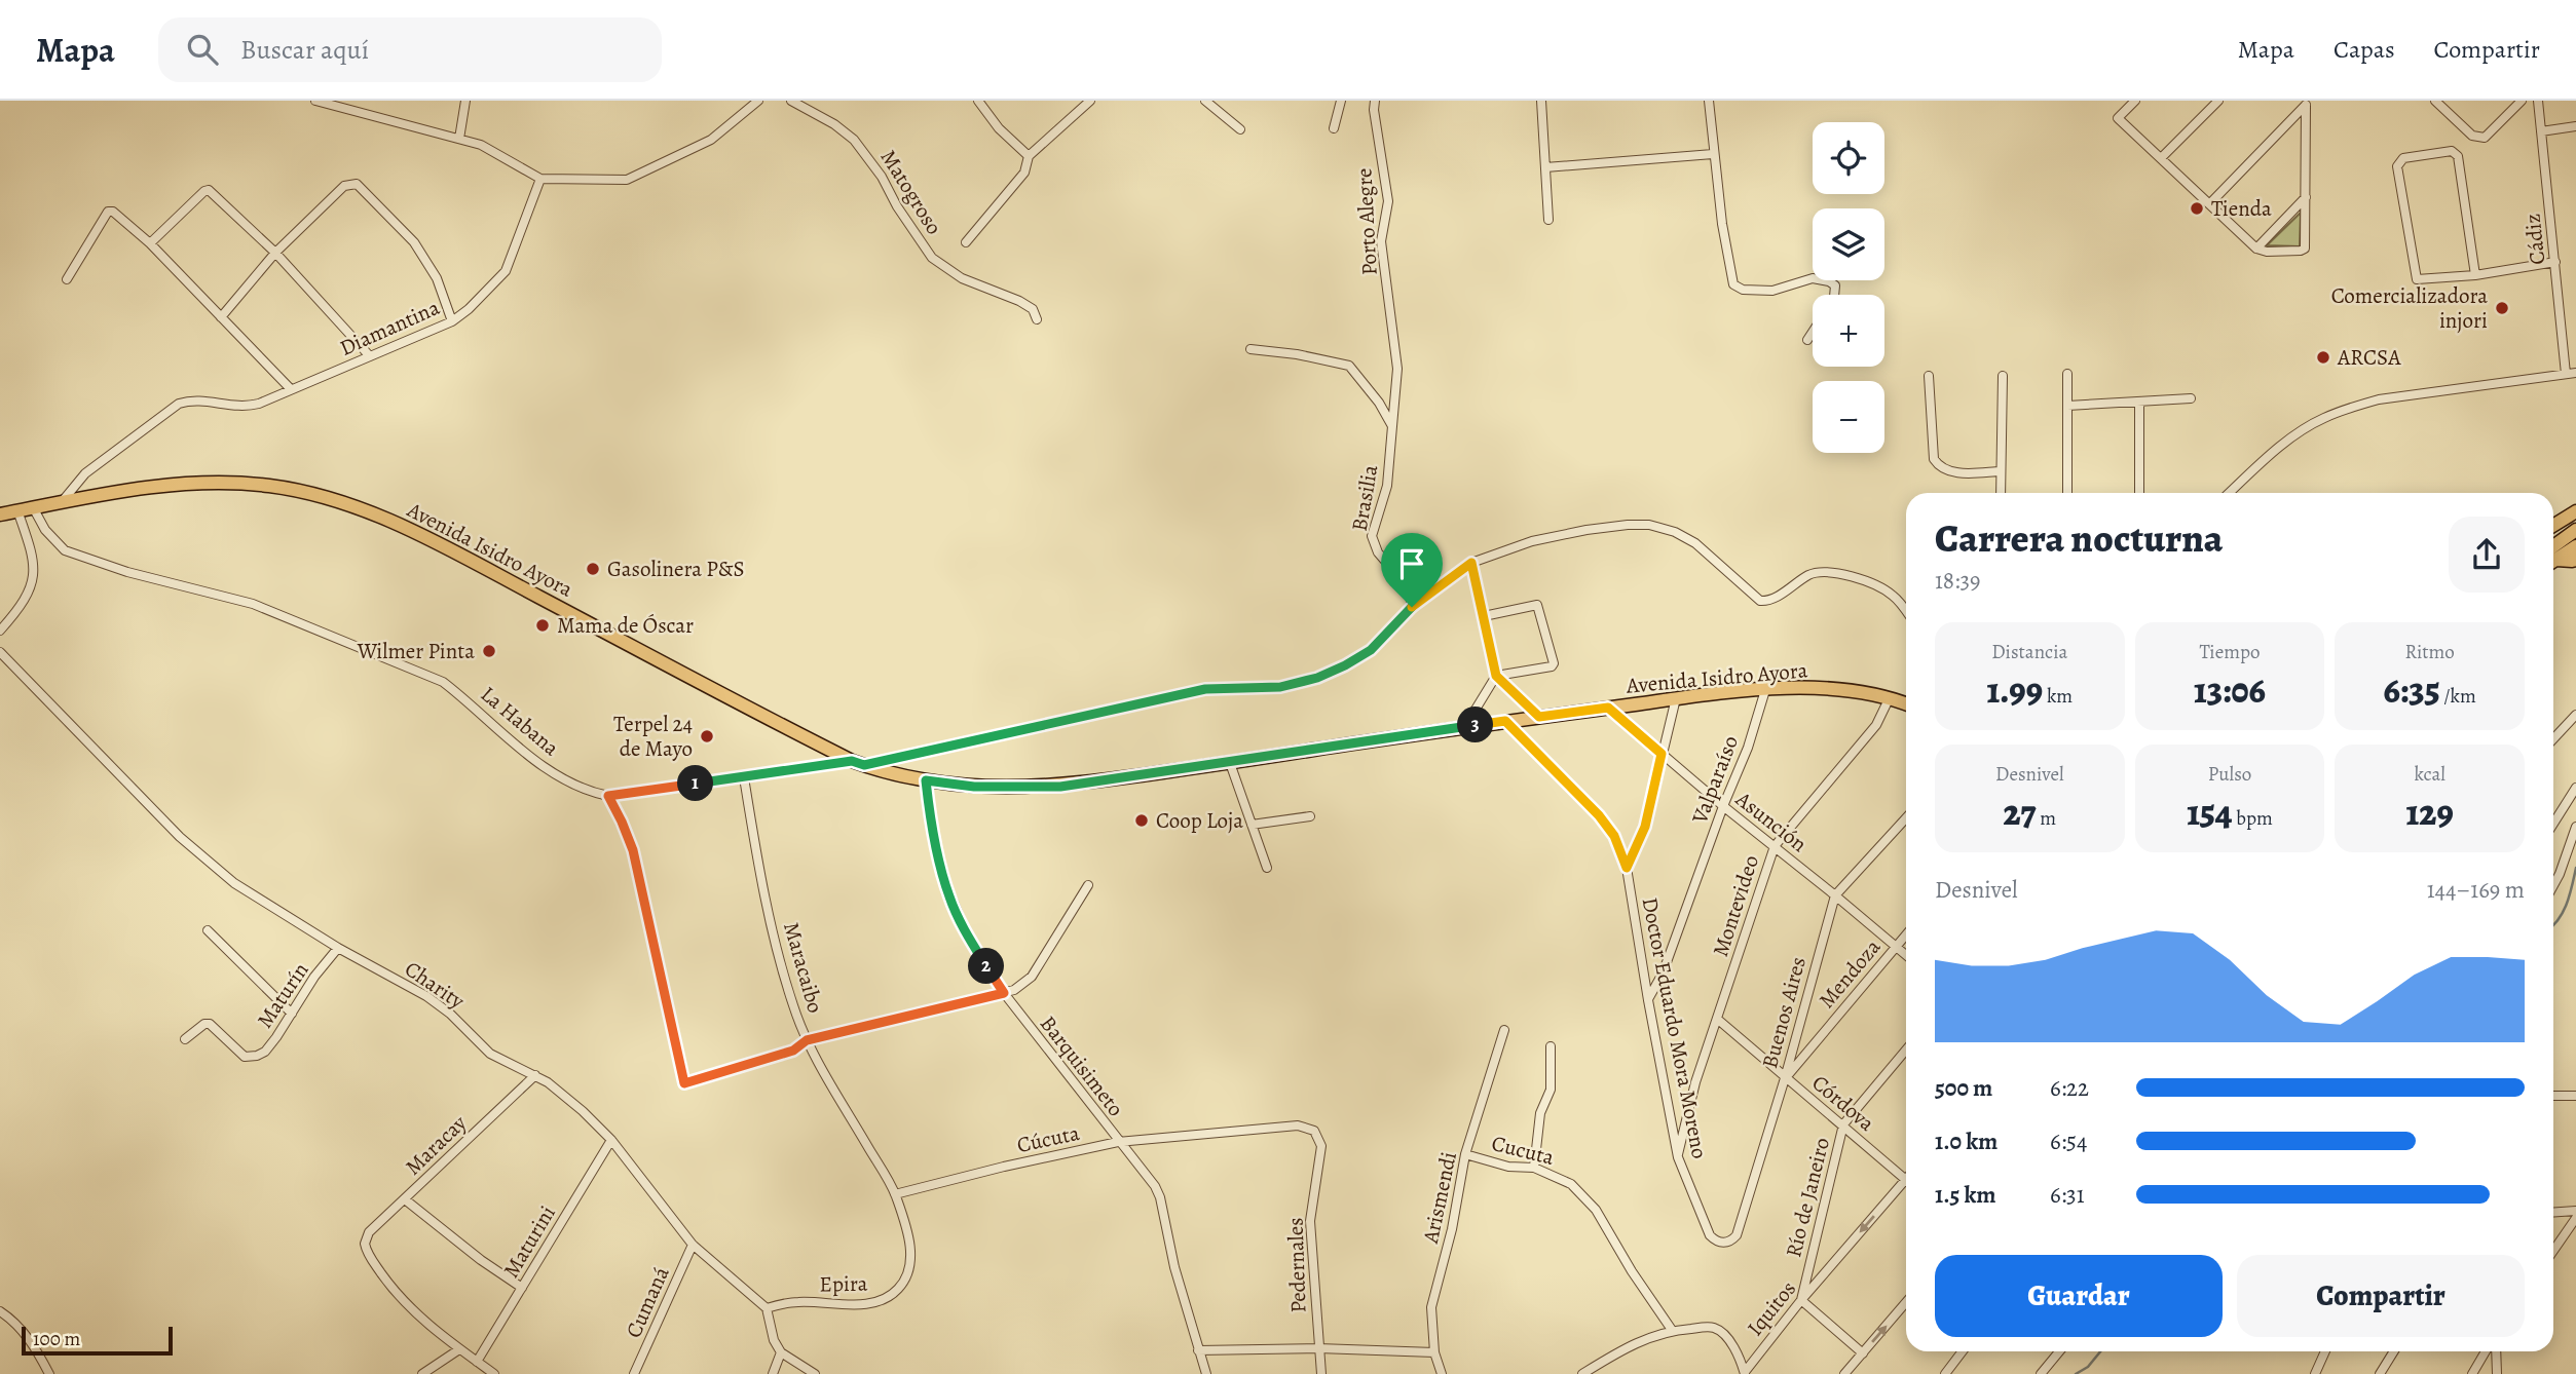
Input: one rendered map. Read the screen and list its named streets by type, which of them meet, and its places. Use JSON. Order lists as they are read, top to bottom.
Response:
{
  "streets": {
    "main road": ["Avenida Isidro Ayora"],
    "street": [
      "Matogroso",
      "Porto Alegre",
      "Cádiz",
      "Diamantina",
      "Brasilia",
      "La Habana",
      "Valparaíso",
      "Asunción",
      "Montevideo",
      "Maracaibo",
      "Mendoza",
      "Charity",
      "Maturín",
      "Buenos Aires",
      "Doctor Eduardo Mora Moreno",
      "Barquisimeto",
      "Córdova",
      "Cúcuta",
      "Maracay",
      "Cucuta",
      "Arismendi",
      "Río de Janeiro",
      "Maturini",
      "Pedernales",
      "Epira",
      "Cumaná",
      "Iquitos"
    ]
  },
  "crossings": [
    ["Porto Alegre", "Brasilia"],
    ["Diamantina", "Avenida Isidro Ayora"],
    ["Brasilia", "La Habana"],
    ["Avenida Isidro Ayora", "La Habana"],
    ["Avenida Isidro Ayora", "Valparaíso"],
    ["Avenida Isidro Ayora", "Asunción"],
    ["Avenida Isidro Ayora", "Montevideo"],
    ["Avenida Isidro Ayora", "Doctor Eduardo Mora Moreno"],
    ["Avenida Isidro Ayora", "Barquisimeto"],
    ["La Habana", "Maracaibo"],
    ["Valparaíso", "Asunción"],
    ["Valparaíso", "Doctor Eduardo Mora Moreno"],
    ["Asunción", "Montevideo"],
    ["Asunción", "Mendoza"],
    ["Asunción", "Buenos Aires"],
    ["Montevideo", "Doctor Eduardo Mora Moreno"],
    ["Montevideo", "Córdova"],
    ["Maracaibo", "Cúcuta"],
    ["Maracaibo", "Epira"],
    ["Mendoza", "Buenos Aires"],
    ["Mendoza", "Córdova"],
    ["Charity", "Maturín"],
    ["Charity", "Maracay"],
    ["Charity", "Maturini"],
    ["Charity", "Epira"],
    ["Charity", "Cumaná"],
    ["Buenos Aires", "Doctor Eduardo Mora Moreno"],
    ["Buenos Aires", "Córdova"],
    ["Barquisimeto", "Cúcuta"],
    ["Córdova", "Río de Janeiro"],
    ["Córdova", "Iquitos"],
    ["Cúcuta", "Pedernales"],
    ["Cucuta", "Arismendi"],
    ["Río de Janeiro", "Iquitos"]
  ],
  "one_way": ["Iquitos"],
  "places": [
    "Tienda",
    "Comercializadora injori",
    "ARCSA",
    "Gasolinera P&S",
    "Mama de Óscar",
    "Wilmer Pinta",
    "Terpel 24 de Mayo",
    "Coop Loja"
  ],
  "scale_bar": "100 m",
  "page": {
    "header": "Mapa",
    "search": "Buscar aquí",
    "nav": ["Mapa", "Capas", "Compartir"],
    "map_buttons": ["+", "−"],
    "heading": ["Carrera nocturna", "18:39"],
    "stats": [
      ["Distancia", "1.99 km"],
      ["Tiempo", "13:06"],
      ["Ritmo", "6:35 /km"],
      ["Desnivel", "27 m"],
      ["Pulso", "154 bpm"],
      ["kcal", "129"]
    ],
    "pins": ["3", "1", "2"],
    "chart": ["Desnivel", "144–169 m"],
    "list": [
      {
        "name": "500 m",
        "note": "6:22"
      },
      {
        "name": "1.0 km",
        "note": "6:54"
      },
      {
        "name": "1.5 km",
        "note": "6:31"
      }
    ],
    "buttons": ["Guardar", "Compartir"],
    "scale": "100 m"
  }
}
